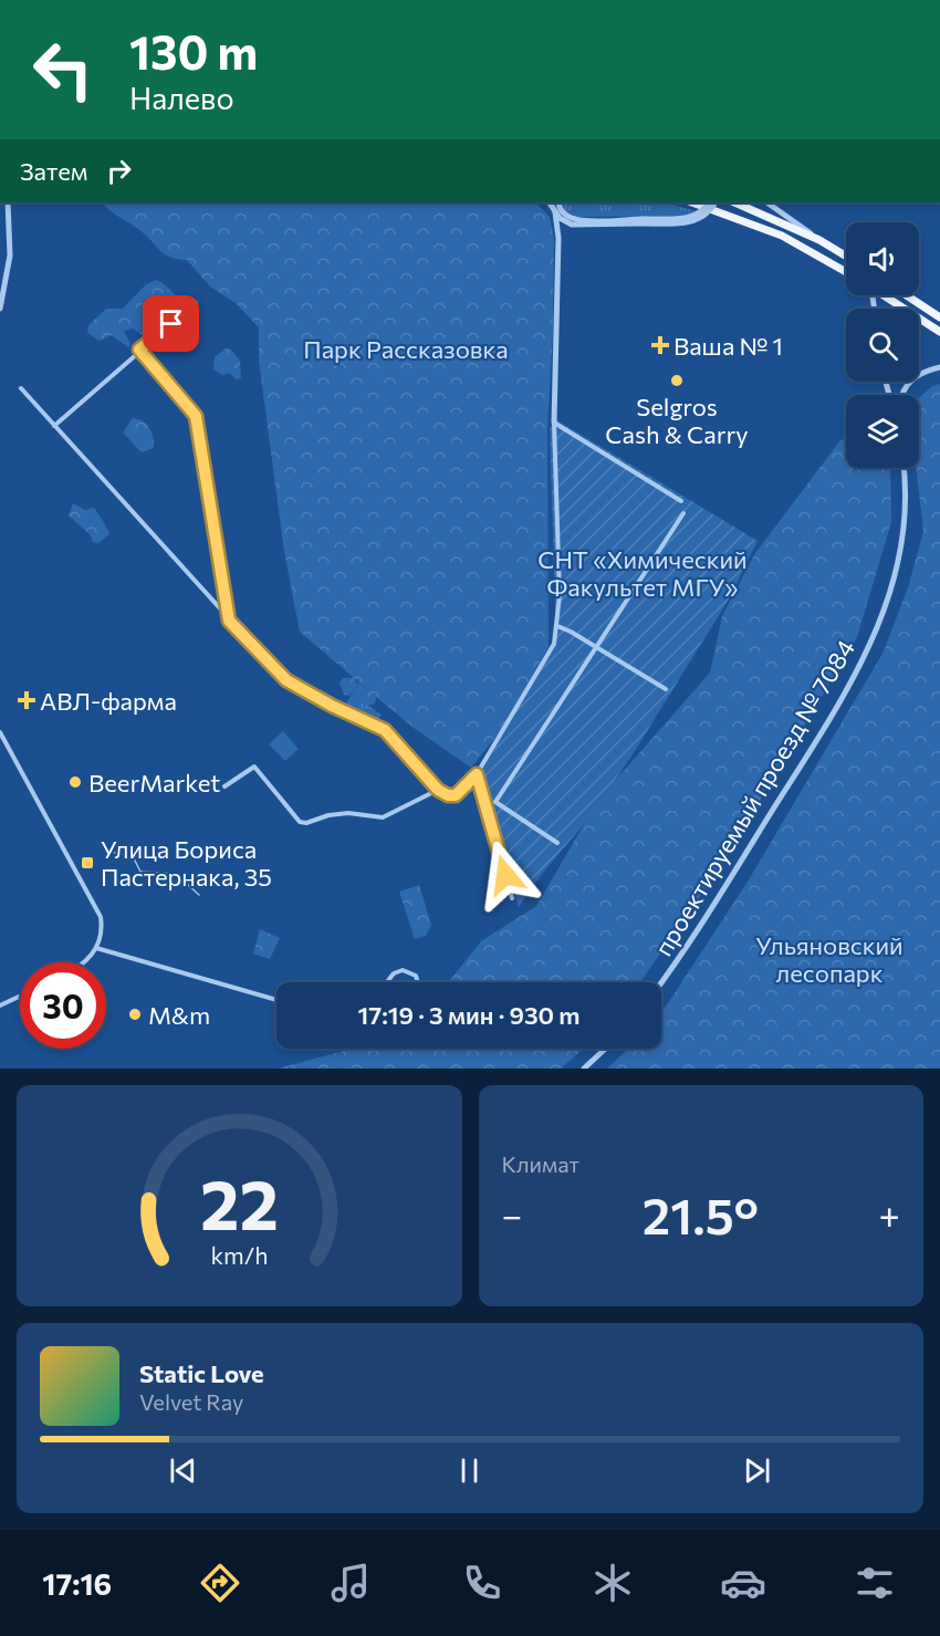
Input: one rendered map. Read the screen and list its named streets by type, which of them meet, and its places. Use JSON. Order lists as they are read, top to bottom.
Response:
{
  "streets": {
    "street": ["проектируемый проезд № 7084"]
  },
  "parks": ["Парк Рассказовка", "СНТ «Химический Факультет МГУ»", "Ульяновский лесопарк"],
  "places": {
    "health": ["Ваша № 1", "АВЛ-фарма"],
    "other": ["Selgros Cash & Carry", "BeerMarket", "M&m"],
    "transit": ["Улица Бориса Пастернака, 35"]
  },
  "page": {
    "turn": ["130 m", "Налево"],
    "then": "Затем",
    "limit": "30",
    "trip": "17:19 · 3 мин · 930 m",
    "tile": "Климат",
    "heat": ["−", "21.5°", "+"],
    "song": ["Static Love", "Velvet Ray"],
    "tabs": "17:16",
    "gauge": ["22", "km/h"]
  }
}
